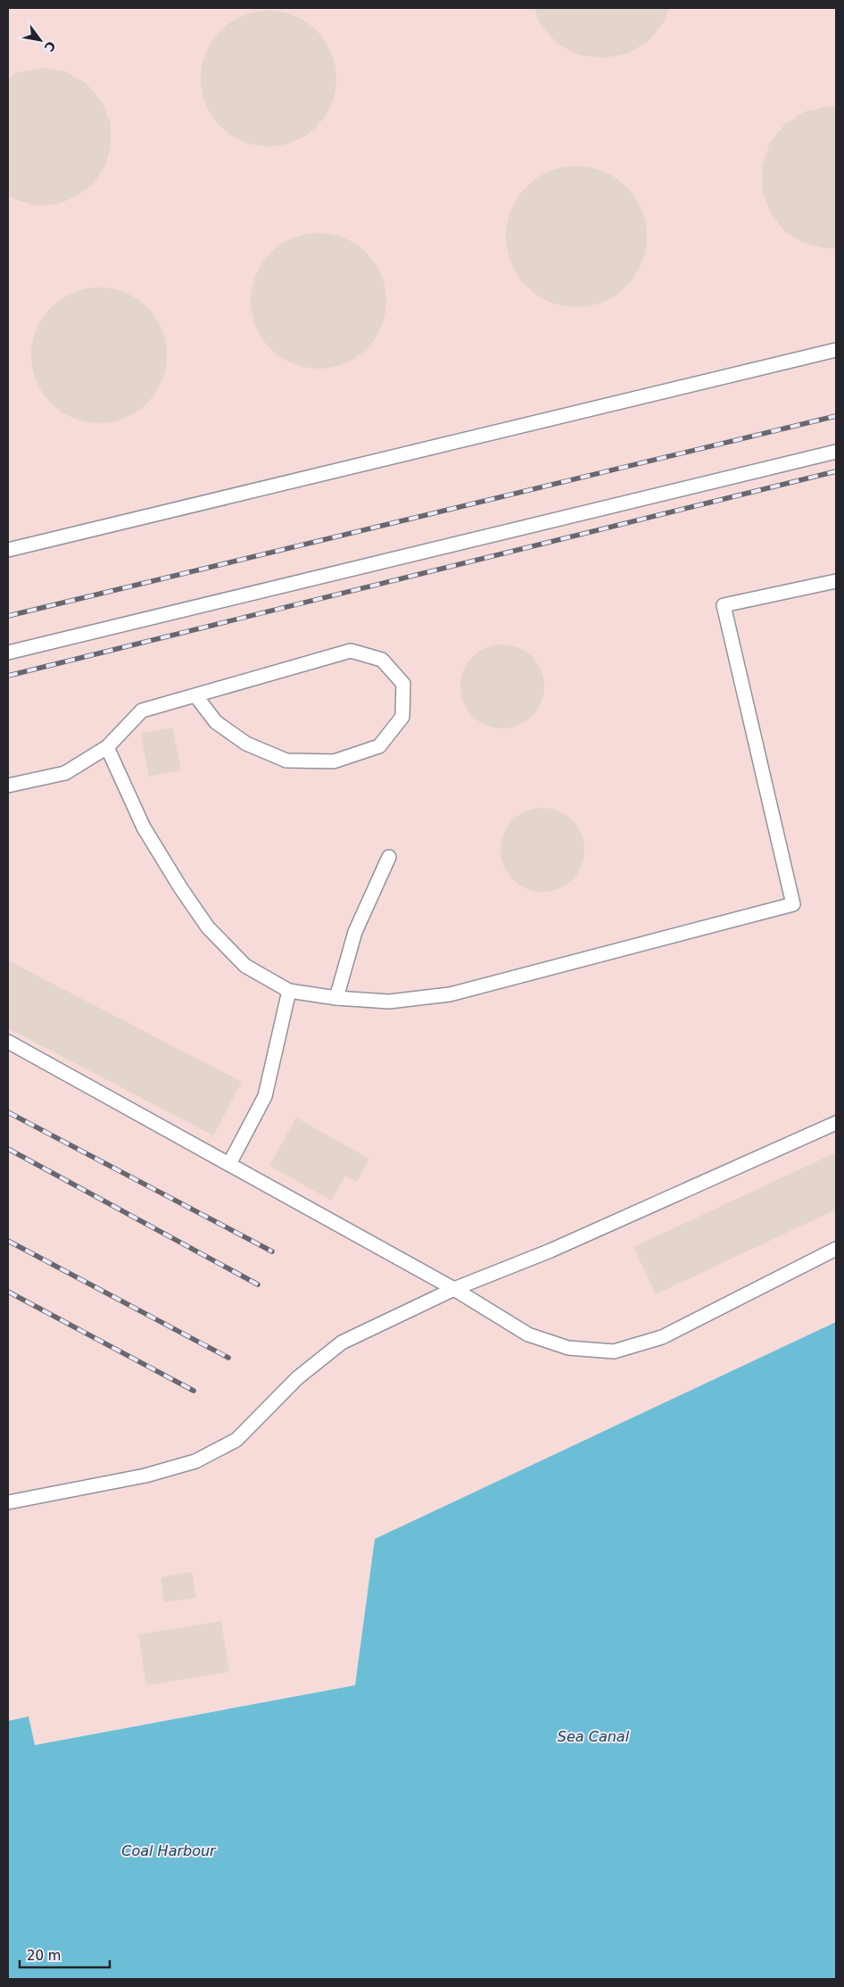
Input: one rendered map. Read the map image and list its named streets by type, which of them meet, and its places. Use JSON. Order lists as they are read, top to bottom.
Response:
{
  "water": ["Sea Canal", "Coal Harbour"],
  "scale_bar": "20 m",
  "north": "bottom right"
}
